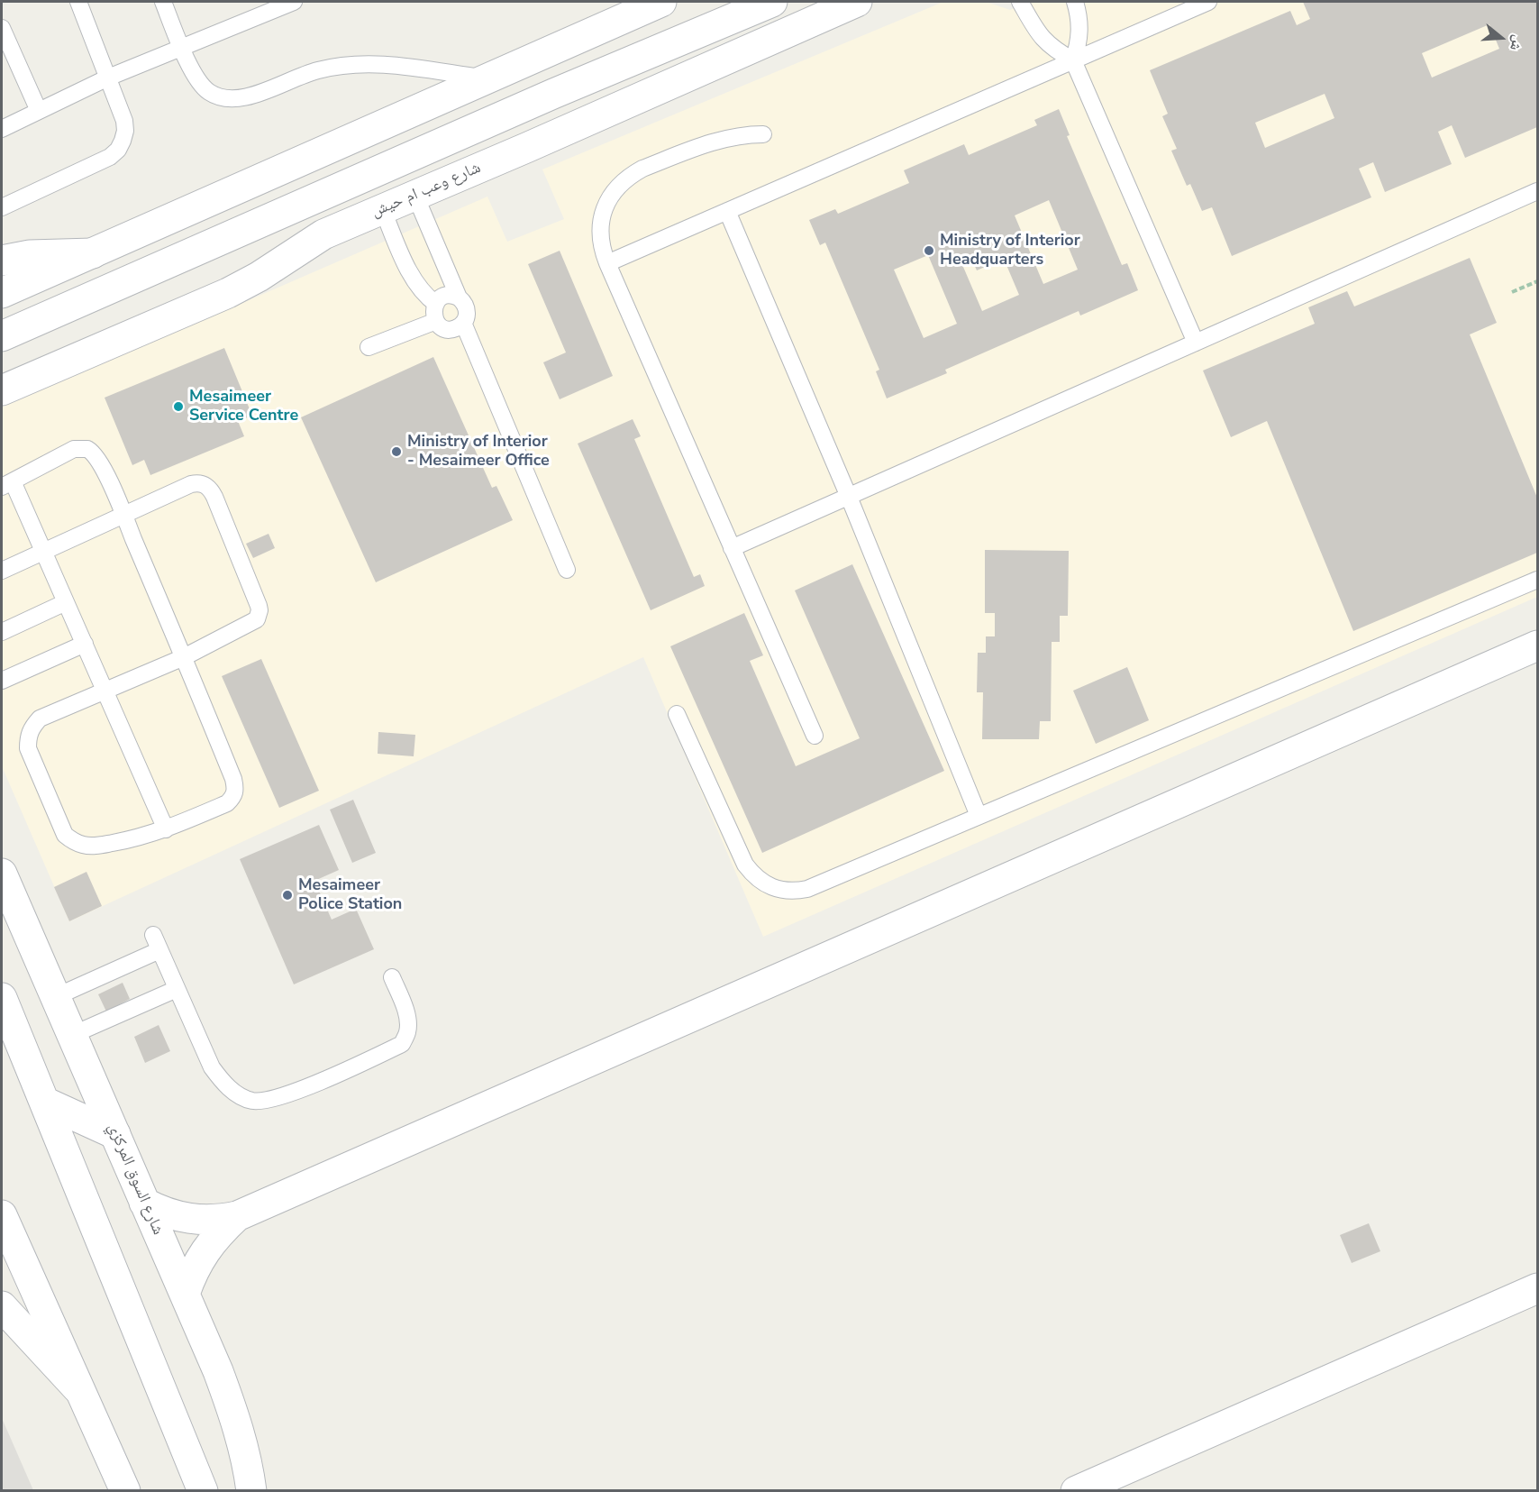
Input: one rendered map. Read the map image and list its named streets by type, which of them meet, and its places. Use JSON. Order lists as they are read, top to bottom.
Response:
{
  "streets": {
    "street": ["شارع وعب ام حيش", "شارع السوق المركزي"]
  },
  "places": [
    "Ministry of Interior Headquarters",
    "Mesaimeer Service Centre",
    "Ministry of Interior - Mesaimeer Office",
    "Mesaimeer Police Station"
  ],
  "north": "right"
}
